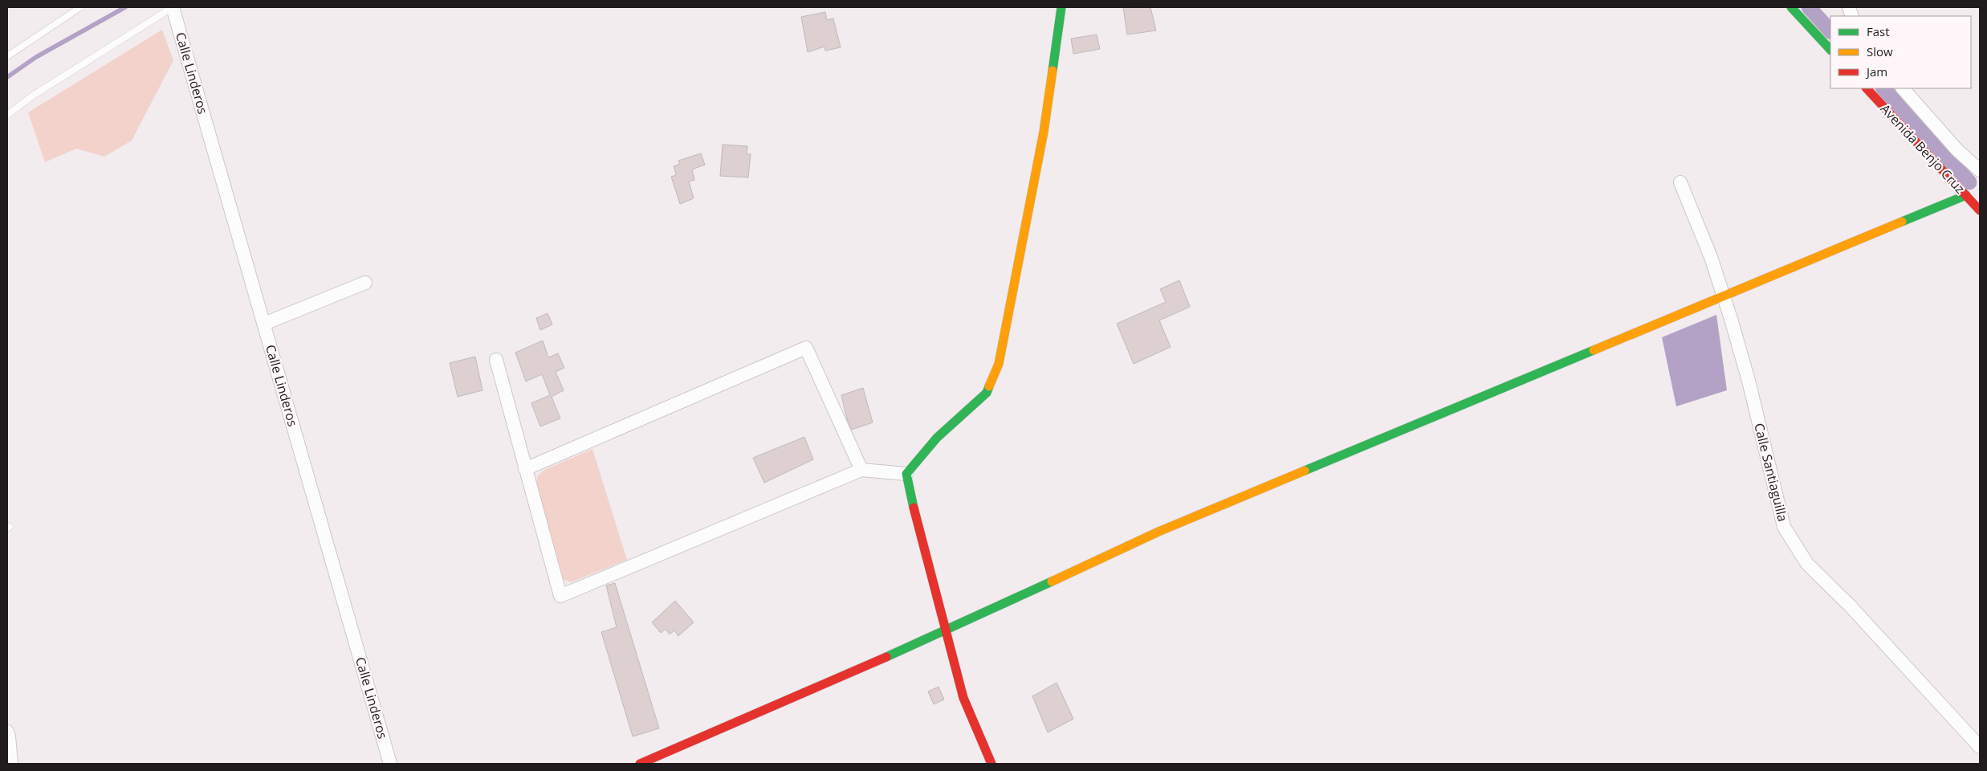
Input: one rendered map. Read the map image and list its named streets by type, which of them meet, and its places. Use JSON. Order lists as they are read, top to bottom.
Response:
{
  "streets": {
    "street": ["Calle Linderos", "Avenida Benjo Cruz", "Calle Santiaguilla"]
  },
  "legend": ["Fast", "Slow", "Jam"]
}
